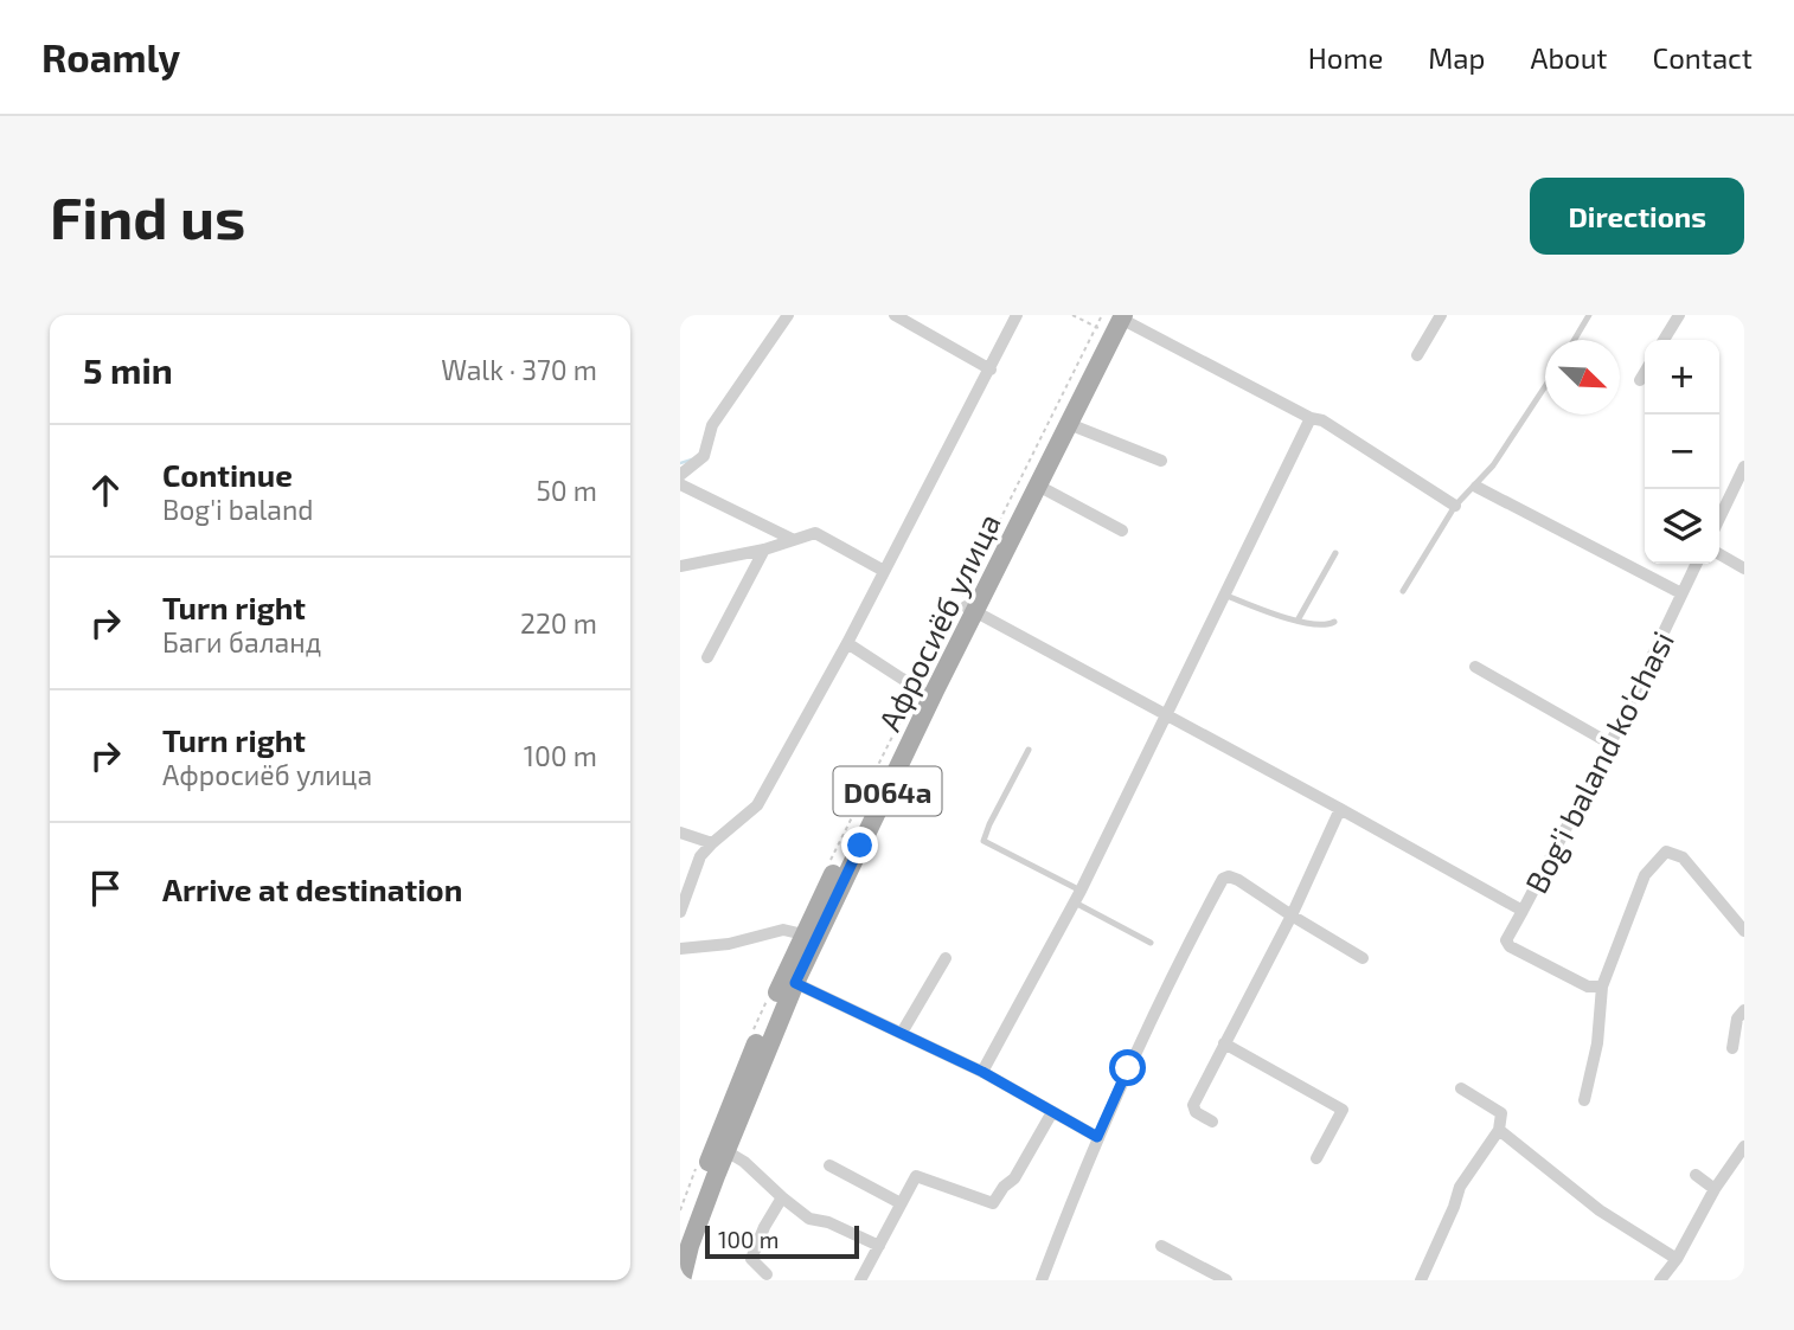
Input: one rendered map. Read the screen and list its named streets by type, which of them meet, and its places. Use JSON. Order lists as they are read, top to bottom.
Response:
{
  "streets": {
    "main road": ["Афросиёб улица", "D064a"],
    "street": ["Bog'i baland ko'chasi"]
  },
  "crossings": [
    ["Афросиёб улица", "Bog'i baland ko'chasi"]
  ],
  "scale_bar": "100 m",
  "north": "bottom right",
  "page": {
    "header": "Roamly",
    "nav": [
      "Home",
      "Map",
      "About",
      "Contact"
    ],
    "buttons": "Directions",
    "title": "Find us",
    "heading": ["5 min", "Walk · 370 m"],
    "map_buttons": ["+", "−"],
    "list": [
      ["Continue", "Bog'i baland", "50 m"],
      ["Turn right", "Баги баланд", "220 m"],
      ["Turn right", "Афросиёб улица", "100 m"],
      "Arrive at destination"
    ],
    "scale": "100 m"
  }
}
